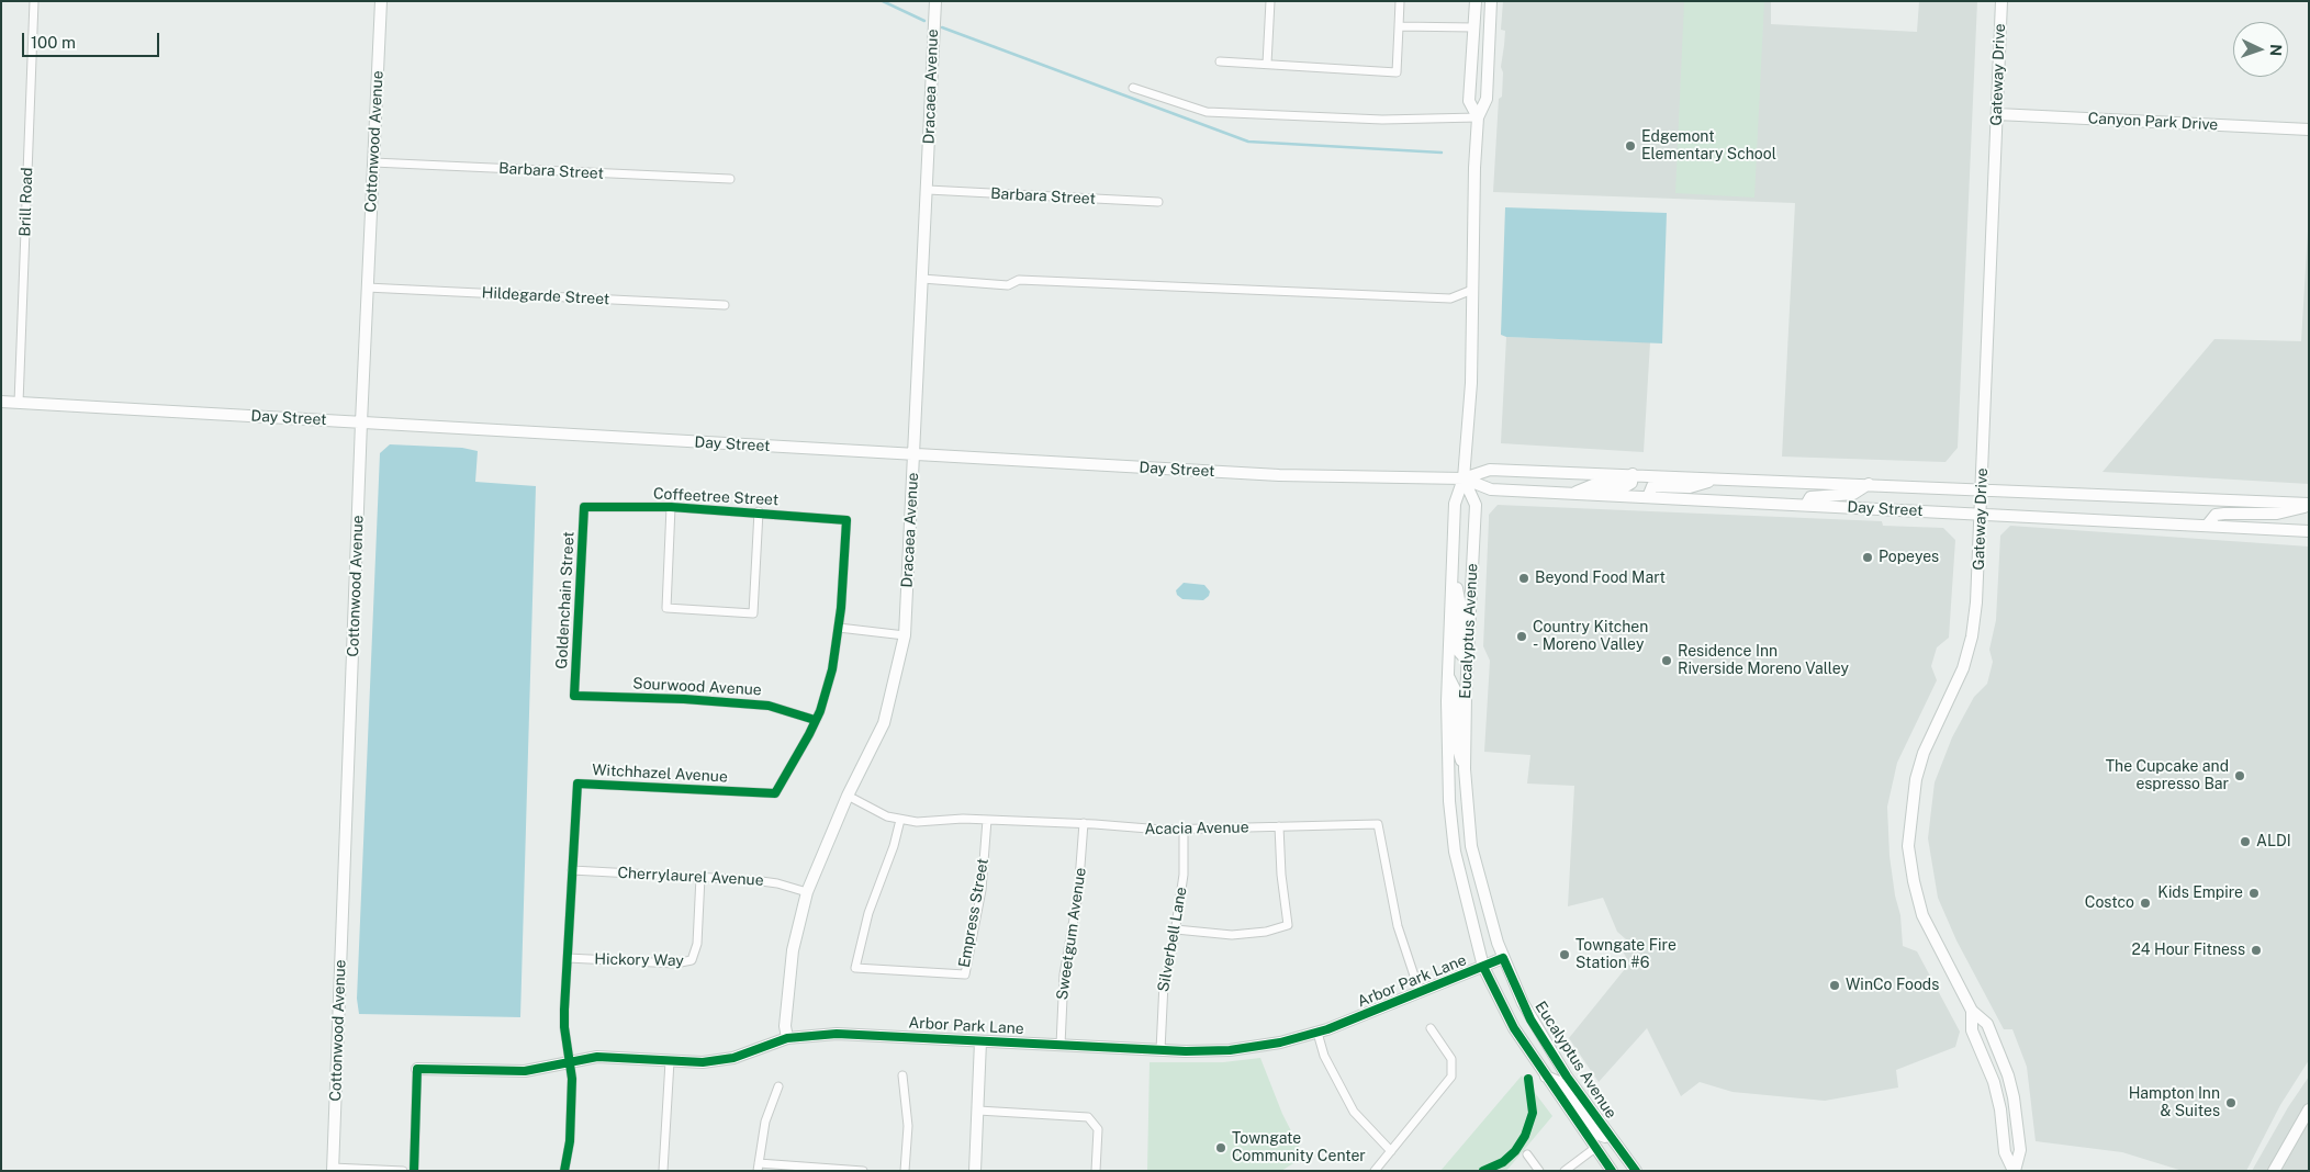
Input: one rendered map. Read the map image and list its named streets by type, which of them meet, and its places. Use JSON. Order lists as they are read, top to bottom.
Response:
{
  "streets": {
    "main road": [
      "Gateway Drive",
      "Dracaea Avenue",
      "Canyon Park Drive",
      "Cottonwood Avenue",
      "Day Street",
      "Eucalyptus Avenue",
      "Arbor Park Lane"
    ],
    "street": [
      "Barbara Street",
      "Brill Road",
      "Hildegarde Street",
      "Coffeetree Street",
      "Goldenchain Street",
      "Sourwood Avenue",
      "Witchhazel Avenue",
      "Acacia Avenue",
      "Cherrylaurel Avenue",
      "Empress Street",
      "Sweetgum Avenue",
      "Silverbell Lane",
      "Hickory Way"
    ]
  },
  "crossings": [
    ["Gateway Drive", "Canyon Park Drive"],
    ["Gateway Drive", "Day Street"],
    ["Dracaea Avenue", "Barbara Street"],
    ["Dracaea Avenue", "Day Street"],
    ["Dracaea Avenue", "Acacia Avenue"],
    ["Dracaea Avenue", "Cherrylaurel Avenue"],
    ["Dracaea Avenue", "Arbor Park Lane"],
    ["Cottonwood Avenue", "Barbara Street"],
    ["Cottonwood Avenue", "Hildegarde Street"],
    ["Cottonwood Avenue", "Day Street"],
    ["Brill Road", "Day Street"],
    ["Day Street", "Eucalyptus Avenue"],
    ["Coffeetree Street", "Goldenchain Street"],
    ["Coffeetree Street", "Witchhazel Avenue"],
    ["Goldenchain Street", "Sourwood Avenue"],
    ["Eucalyptus Avenue", "Arbor Park Lane"],
    ["Sourwood Avenue", "Witchhazel Avenue"],
    ["Witchhazel Avenue", "Cherrylaurel Avenue"],
    ["Witchhazel Avenue", "Hickory Way"],
    ["Witchhazel Avenue", "Arbor Park Lane"],
    ["Acacia Avenue", "Empress Street"],
    ["Acacia Avenue", "Sweetgum Avenue"],
    ["Acacia Avenue", "Silverbell Lane"],
    ["Acacia Avenue", "Arbor Park Lane"],
    ["Cherrylaurel Avenue", "Hickory Way"],
    ["Sweetgum Avenue", "Arbor Park Lane"],
    ["Silverbell Lane", "Arbor Park Lane"]
  ],
  "places": [
    "Edgemont Elementary School",
    "Popeyes",
    "Beyond Food Mart",
    "Country Kitchen - Moreno Valley",
    "Residence Inn Riverside Moreno Valley",
    "The Cupcake and espresso Bar",
    "ALDI",
    "Kids Empire",
    "Costco",
    "24 Hour Fitness",
    "Towngate Fire Station #6",
    "WinCo Foods",
    "Hampton Inn & Suites",
    "Towngate Community Center"
  ],
  "scale_bar": "100 m",
  "north": "right"
}
